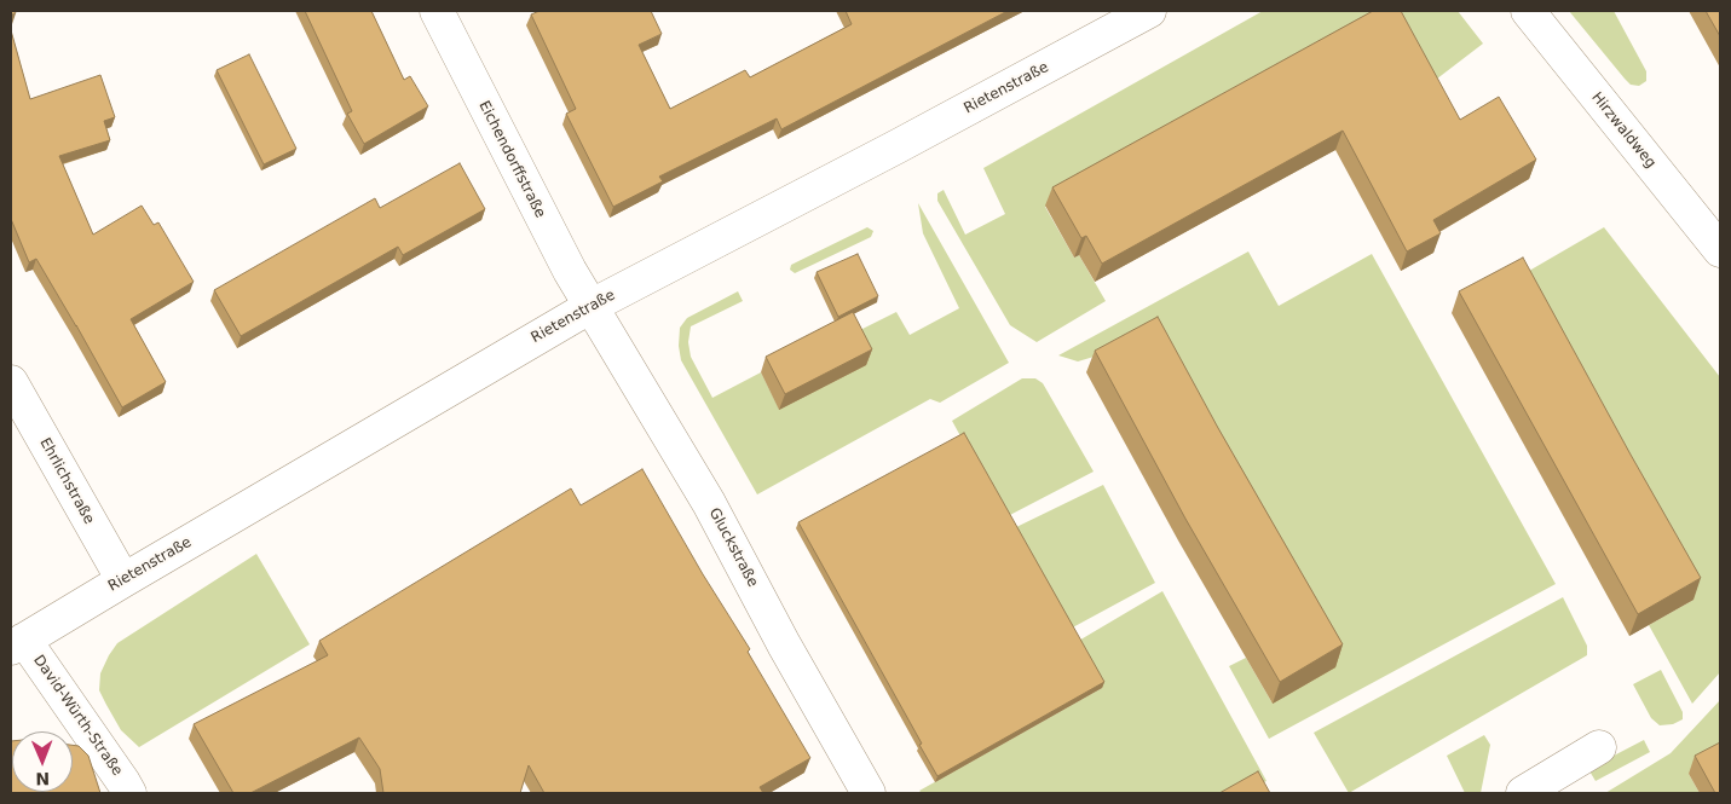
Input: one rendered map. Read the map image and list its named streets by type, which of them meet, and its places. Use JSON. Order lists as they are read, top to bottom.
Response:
{
  "streets": {
    "street": [
      "Rietenstraße",
      "Hirzwaldweg",
      "Eichendorffstraße",
      "Ehrlichstraße",
      "Gluckstraße",
      "David-Würth-Straße"
    ]
  },
  "crossings": [
    ["Rietenstraße", "Eichendorffstraße"],
    ["Rietenstraße", "Ehrlichstraße"],
    ["Rietenstraße", "Gluckstraße"],
    ["Rietenstraße", "David-Würth-Straße"],
    ["Eichendorffstraße", "Gluckstraße"]
  ],
  "north": "bottom"
}
